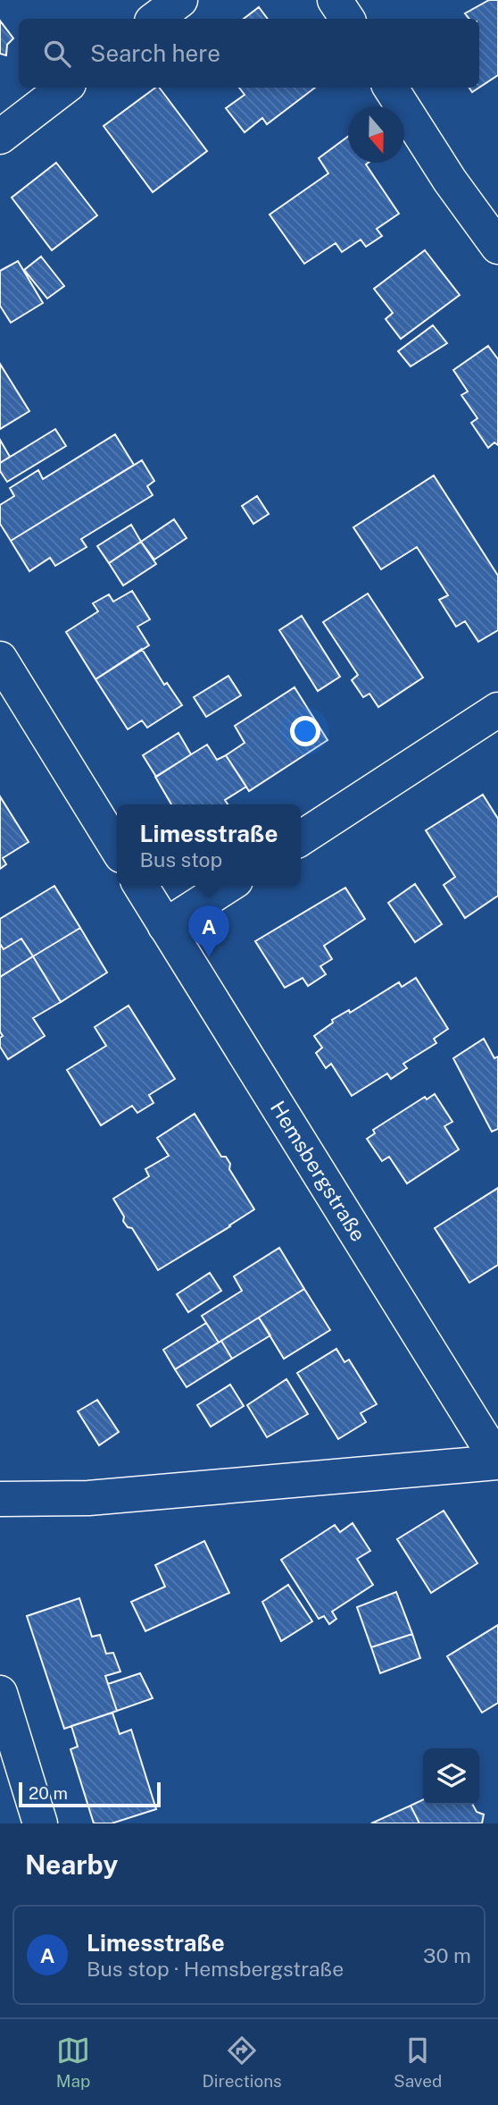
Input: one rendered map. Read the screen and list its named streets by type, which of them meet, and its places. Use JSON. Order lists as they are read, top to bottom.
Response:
{
  "streets": {
    "street": ["Hemsbergstraße"]
  },
  "scale_bar": "20 m",
  "north": "bottom",
  "page": {
    "search": "Search here",
    "popup": ["Limesstraße", "Bus stop"],
    "pins": "A",
    "scale": "20 m",
    "heading": "Nearby",
    "list": [
      {
        "mark": "A",
        "name": "Limesstraße",
        "note": "Bus stop · Hemsbergstraße",
        "value": "30 m"
      }
    ],
    "nav": ["Map", "Directions", "Saved"]
  }
}
